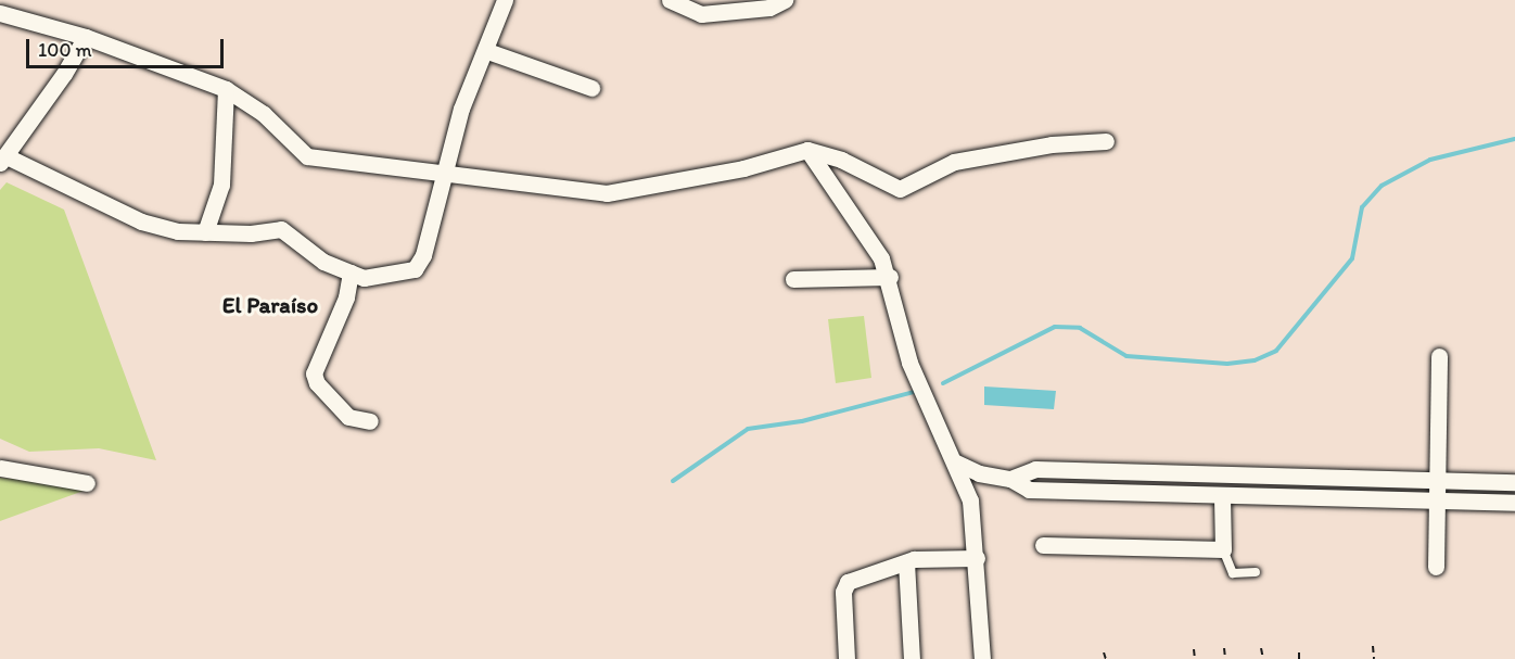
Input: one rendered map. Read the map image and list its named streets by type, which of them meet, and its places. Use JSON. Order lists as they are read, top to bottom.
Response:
{
  "districts": ["El Paraíso"],
  "scale_bar": "100 m"
}
